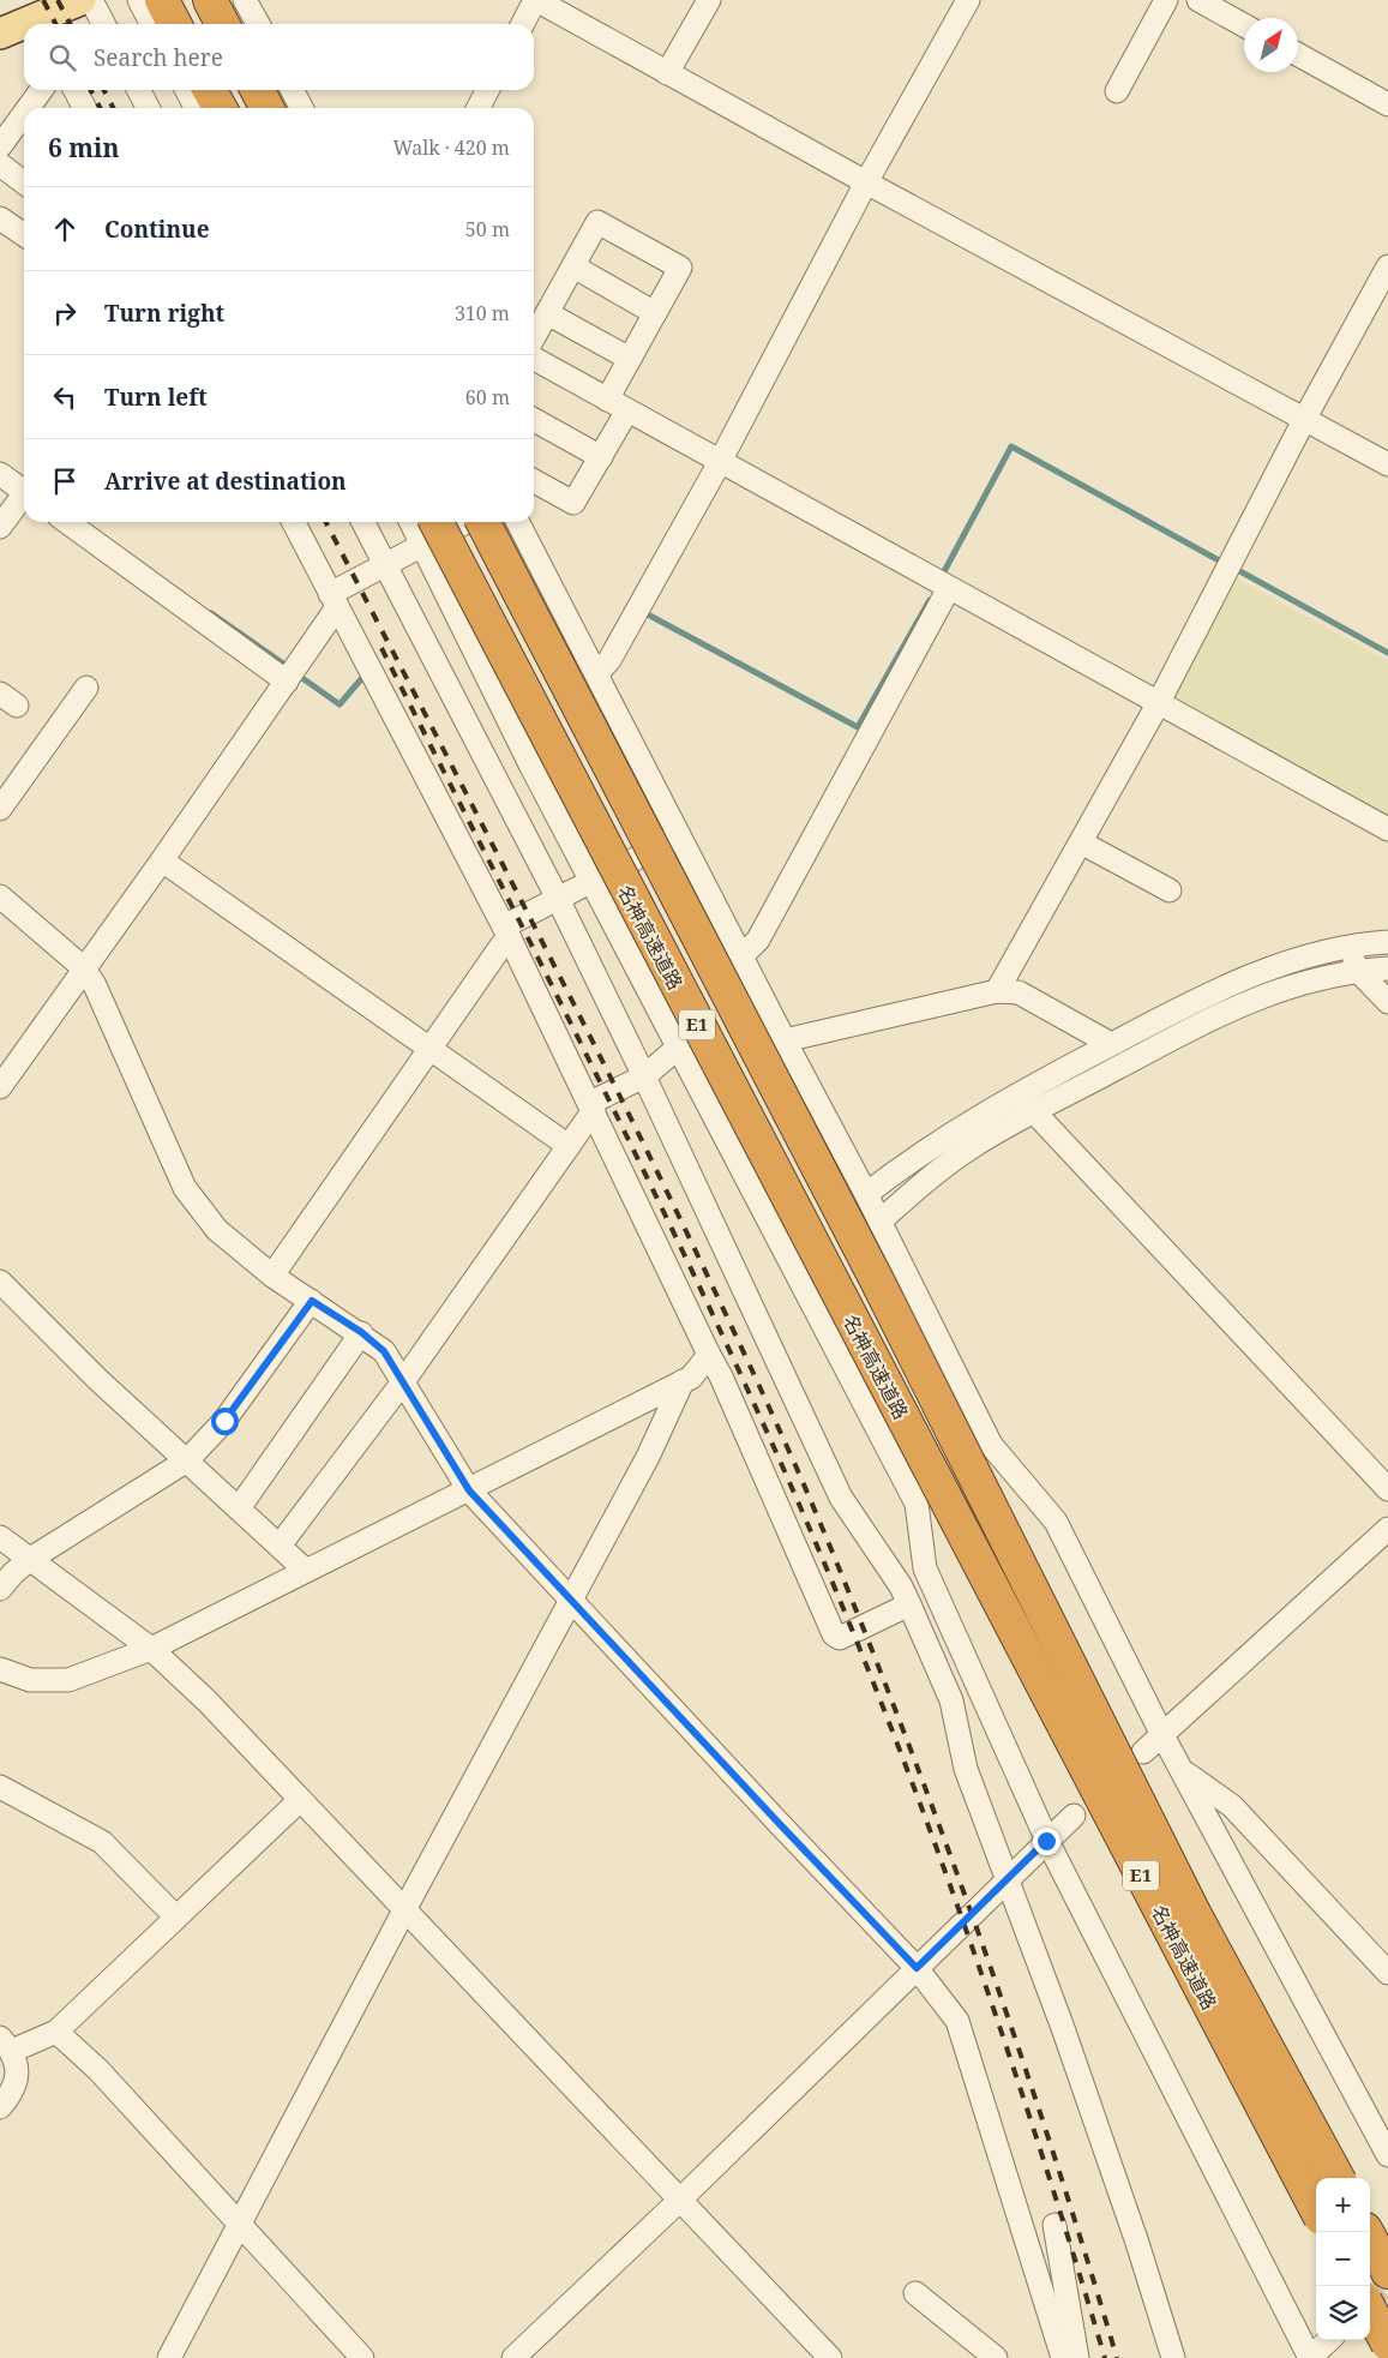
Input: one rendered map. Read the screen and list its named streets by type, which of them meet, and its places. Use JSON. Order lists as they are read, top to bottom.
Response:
{
  "streets": {
    "highway": ["名神高速道路", "E1"]
  },
  "north": "top right",
  "page": {
    "search": "Search here",
    "heading": ["6 min", "Walk · 420 m"],
    "list": [
      ["Continue", "50 m"],
      ["Turn right", "310 m"],
      ["Turn left", "60 m"],
      "Arrive at destination"
    ],
    "map_buttons": ["+", "−"]
  }
}
